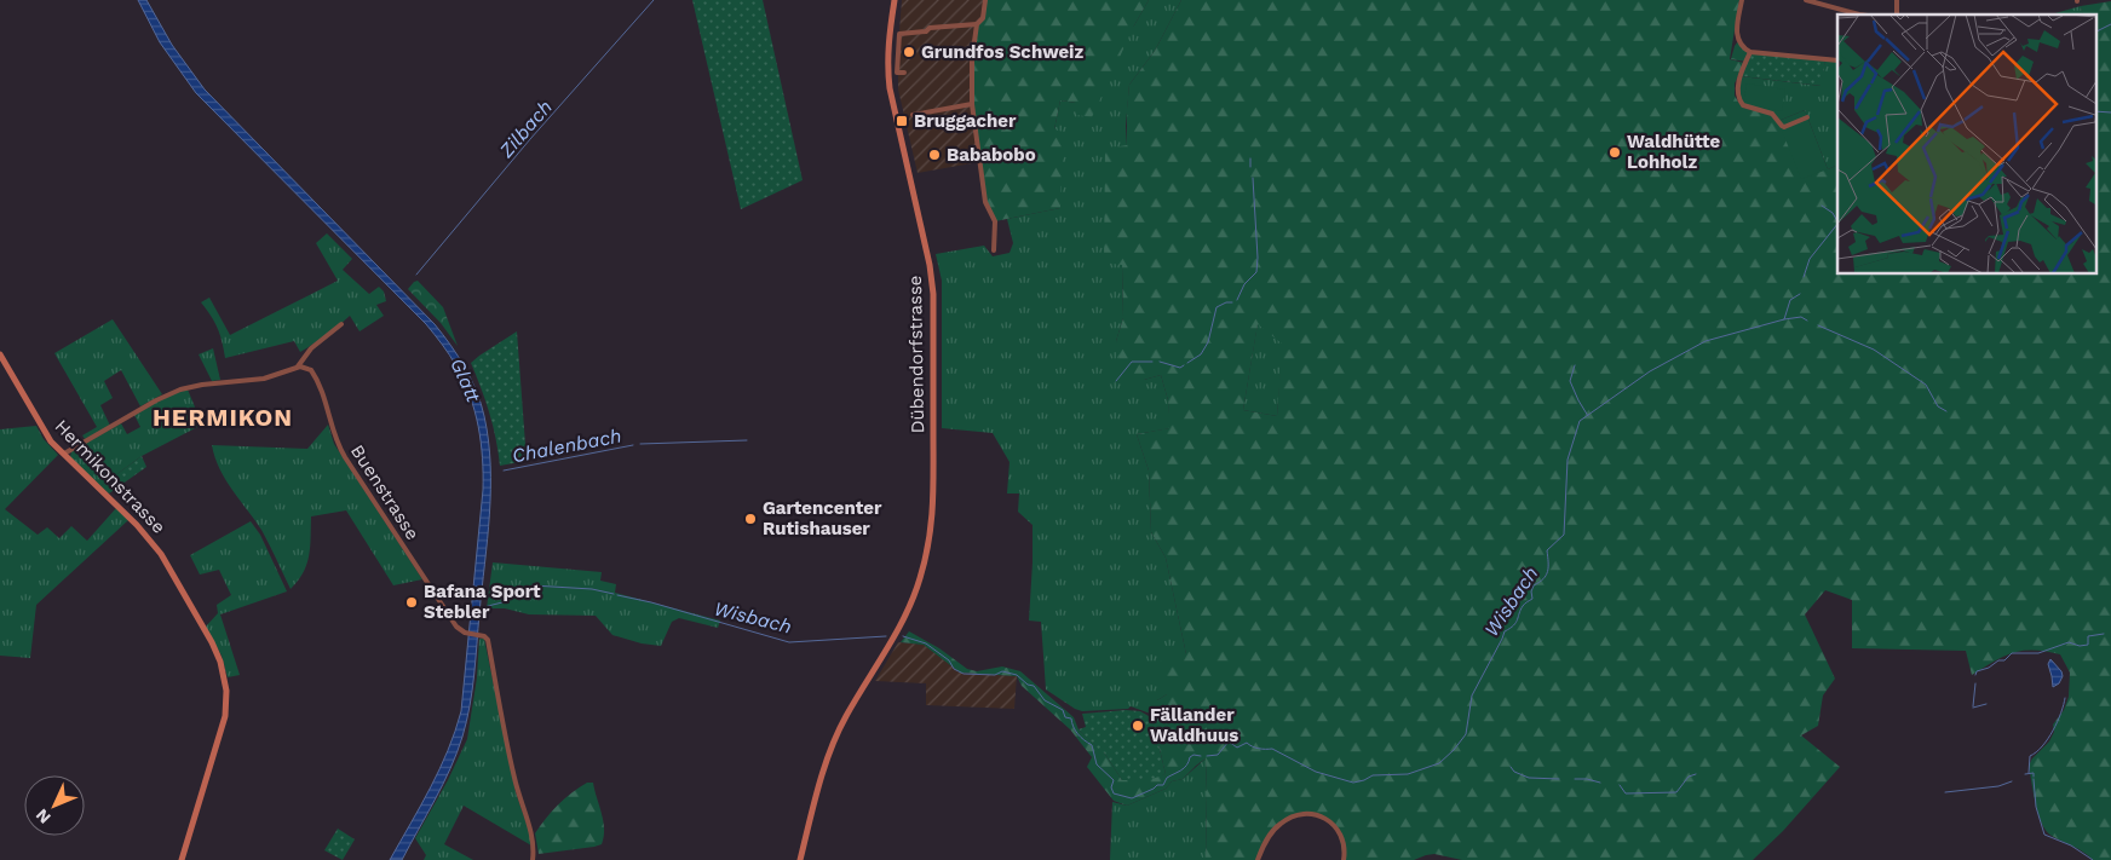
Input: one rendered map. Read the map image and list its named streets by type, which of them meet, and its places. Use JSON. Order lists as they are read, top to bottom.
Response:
{
  "streets": {
    "main road": ["Dübendorfstrasse", "Hermikonstrasse"],
    "street": ["Buenstrasse"]
  },
  "districts": ["HERMIKON"],
  "water": [
    "Zilbach",
    "Glatt",
    "Chalenbach",
    "Wisbach"
  ],
  "places": {
    "other": [
      "Grundfos Schweiz",
      "Waldhütte Lohholz",
      "Bababobo",
      "Gartencenter Rutishauser",
      "Bafana Sport Stebler",
      "Fällander Waldhuus"
    ],
    "transit": ["Bruggacher"]
  },
  "north": "bottom left"
}
